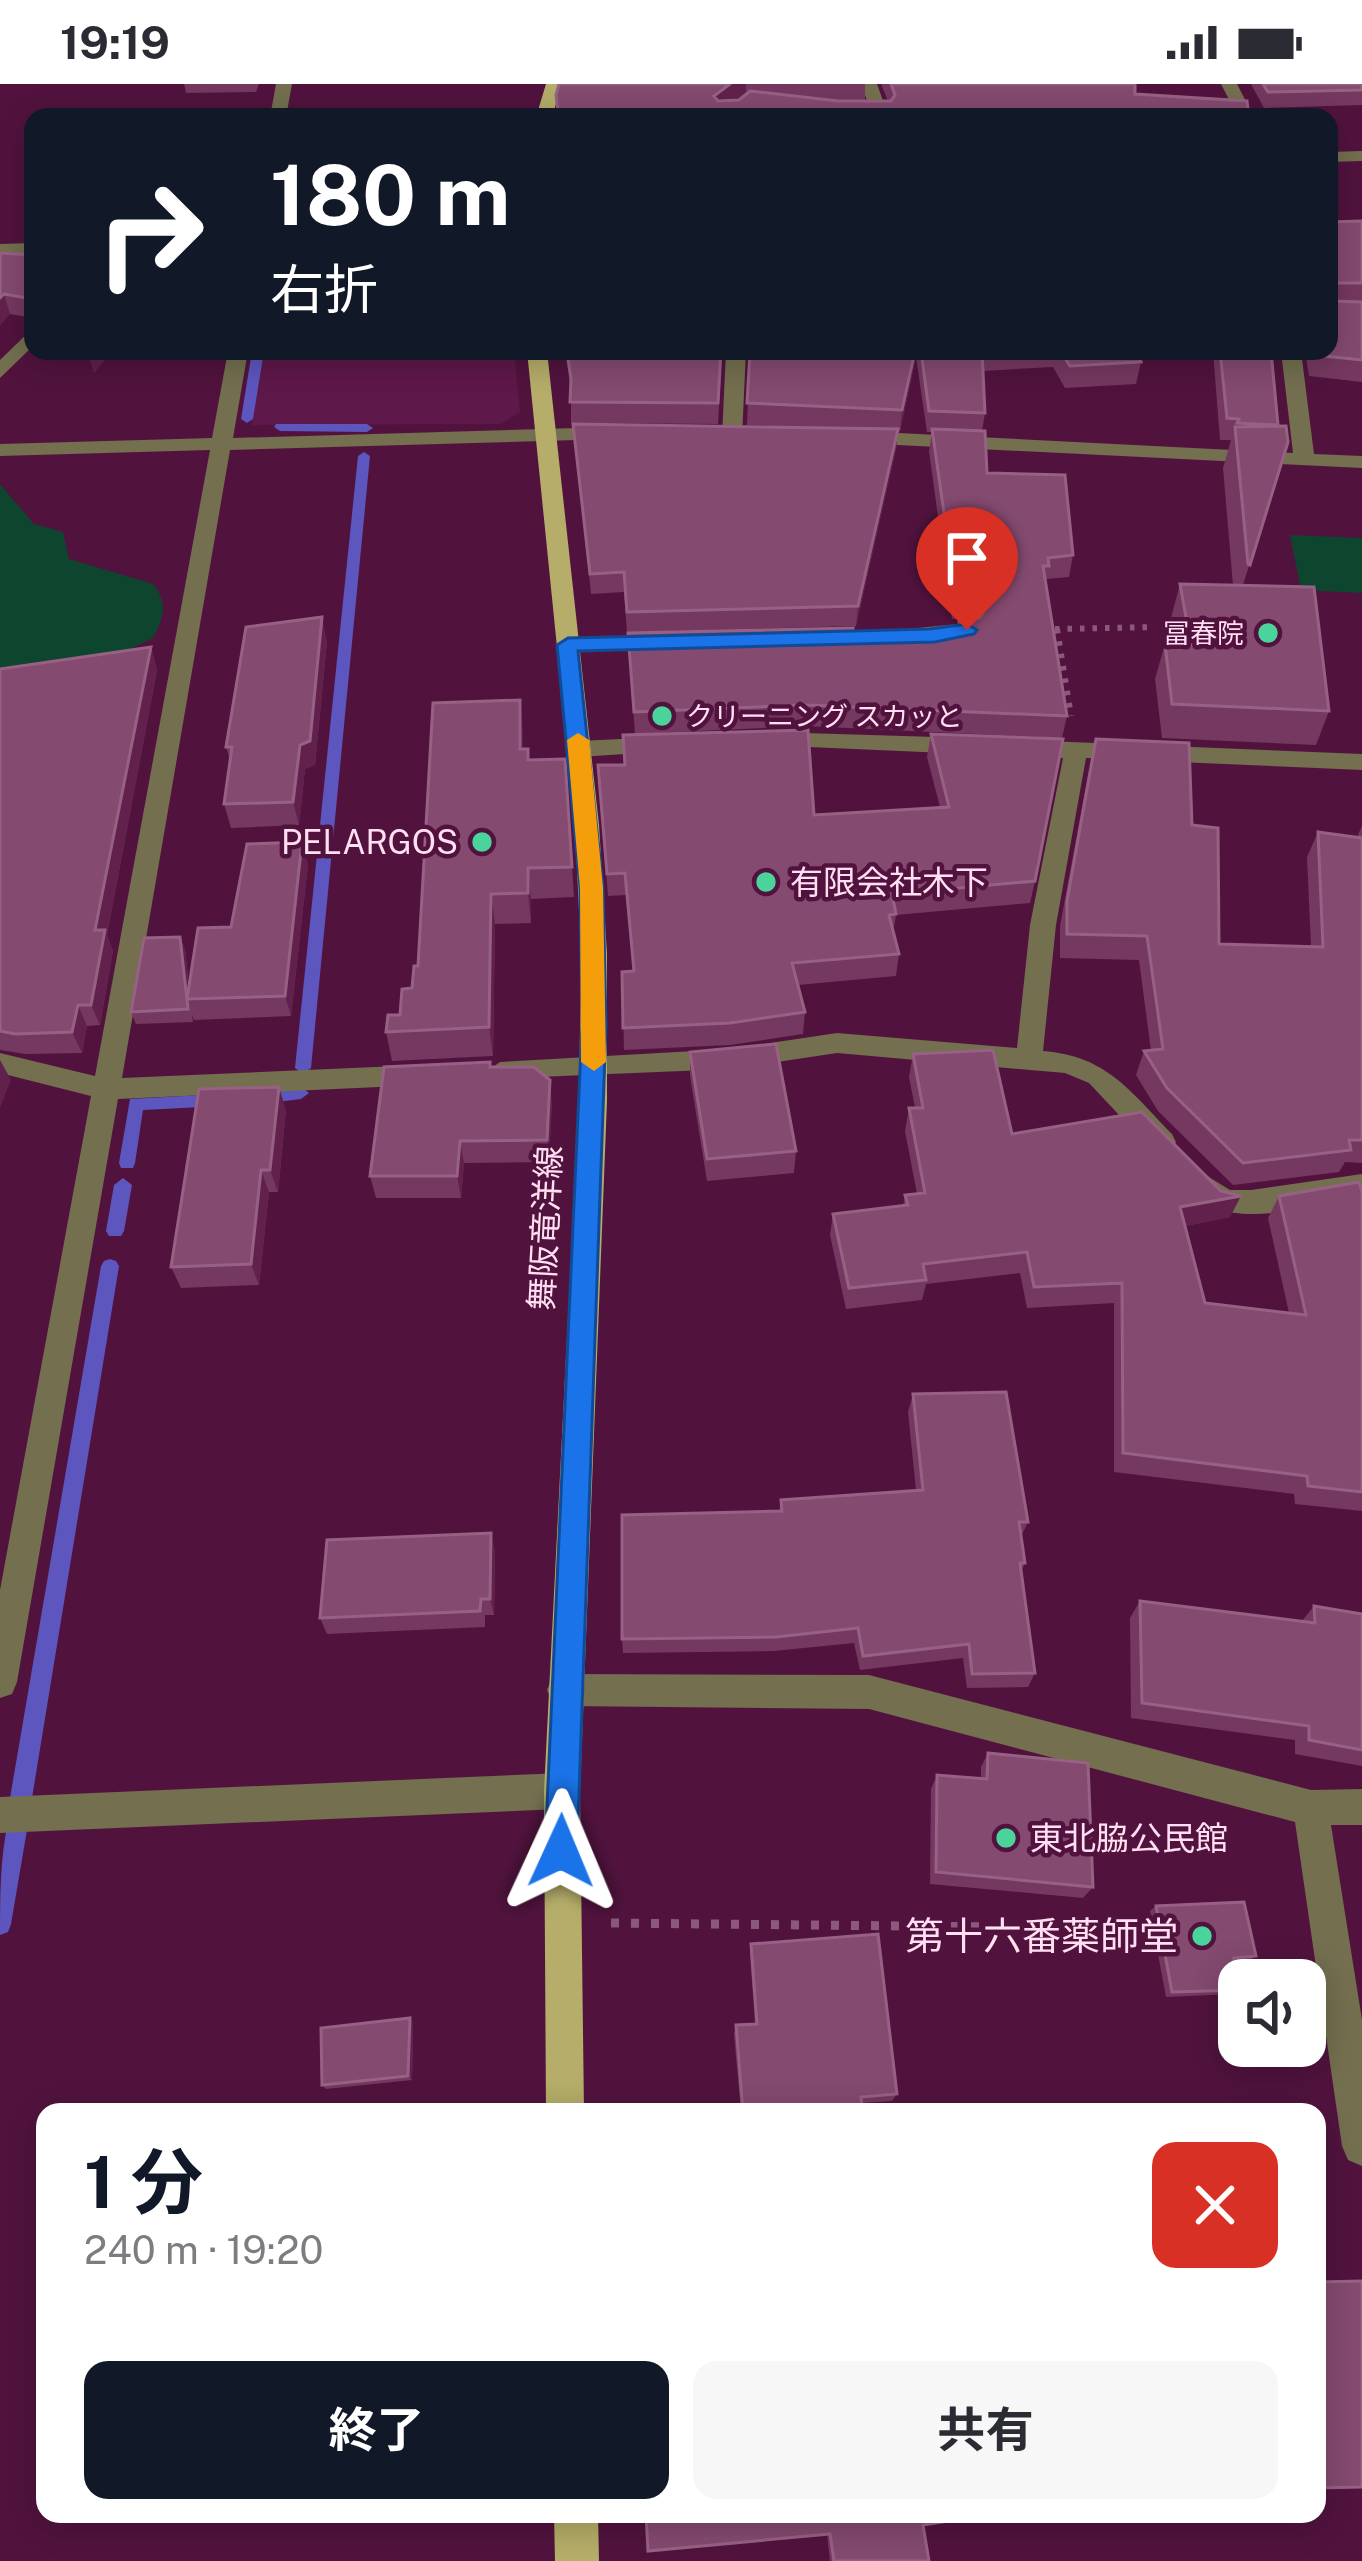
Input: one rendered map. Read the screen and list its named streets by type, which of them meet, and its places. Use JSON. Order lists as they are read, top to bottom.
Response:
{
  "streets": {
    "main road": ["舞阪竜洋線"]
  },
  "places": [
    "冨春院",
    "クリーニング スカッと",
    "PELARGOS",
    "有限会社木下",
    "東北脇公民館",
    "第十六番薬師堂"
  ],
  "page": {
    "status": "19:19",
    "turn": ["180 m", "右折"],
    "heading": ["1 分", "240 m · 19:20"],
    "buttons": ["終了", "共有"]
  }
}
